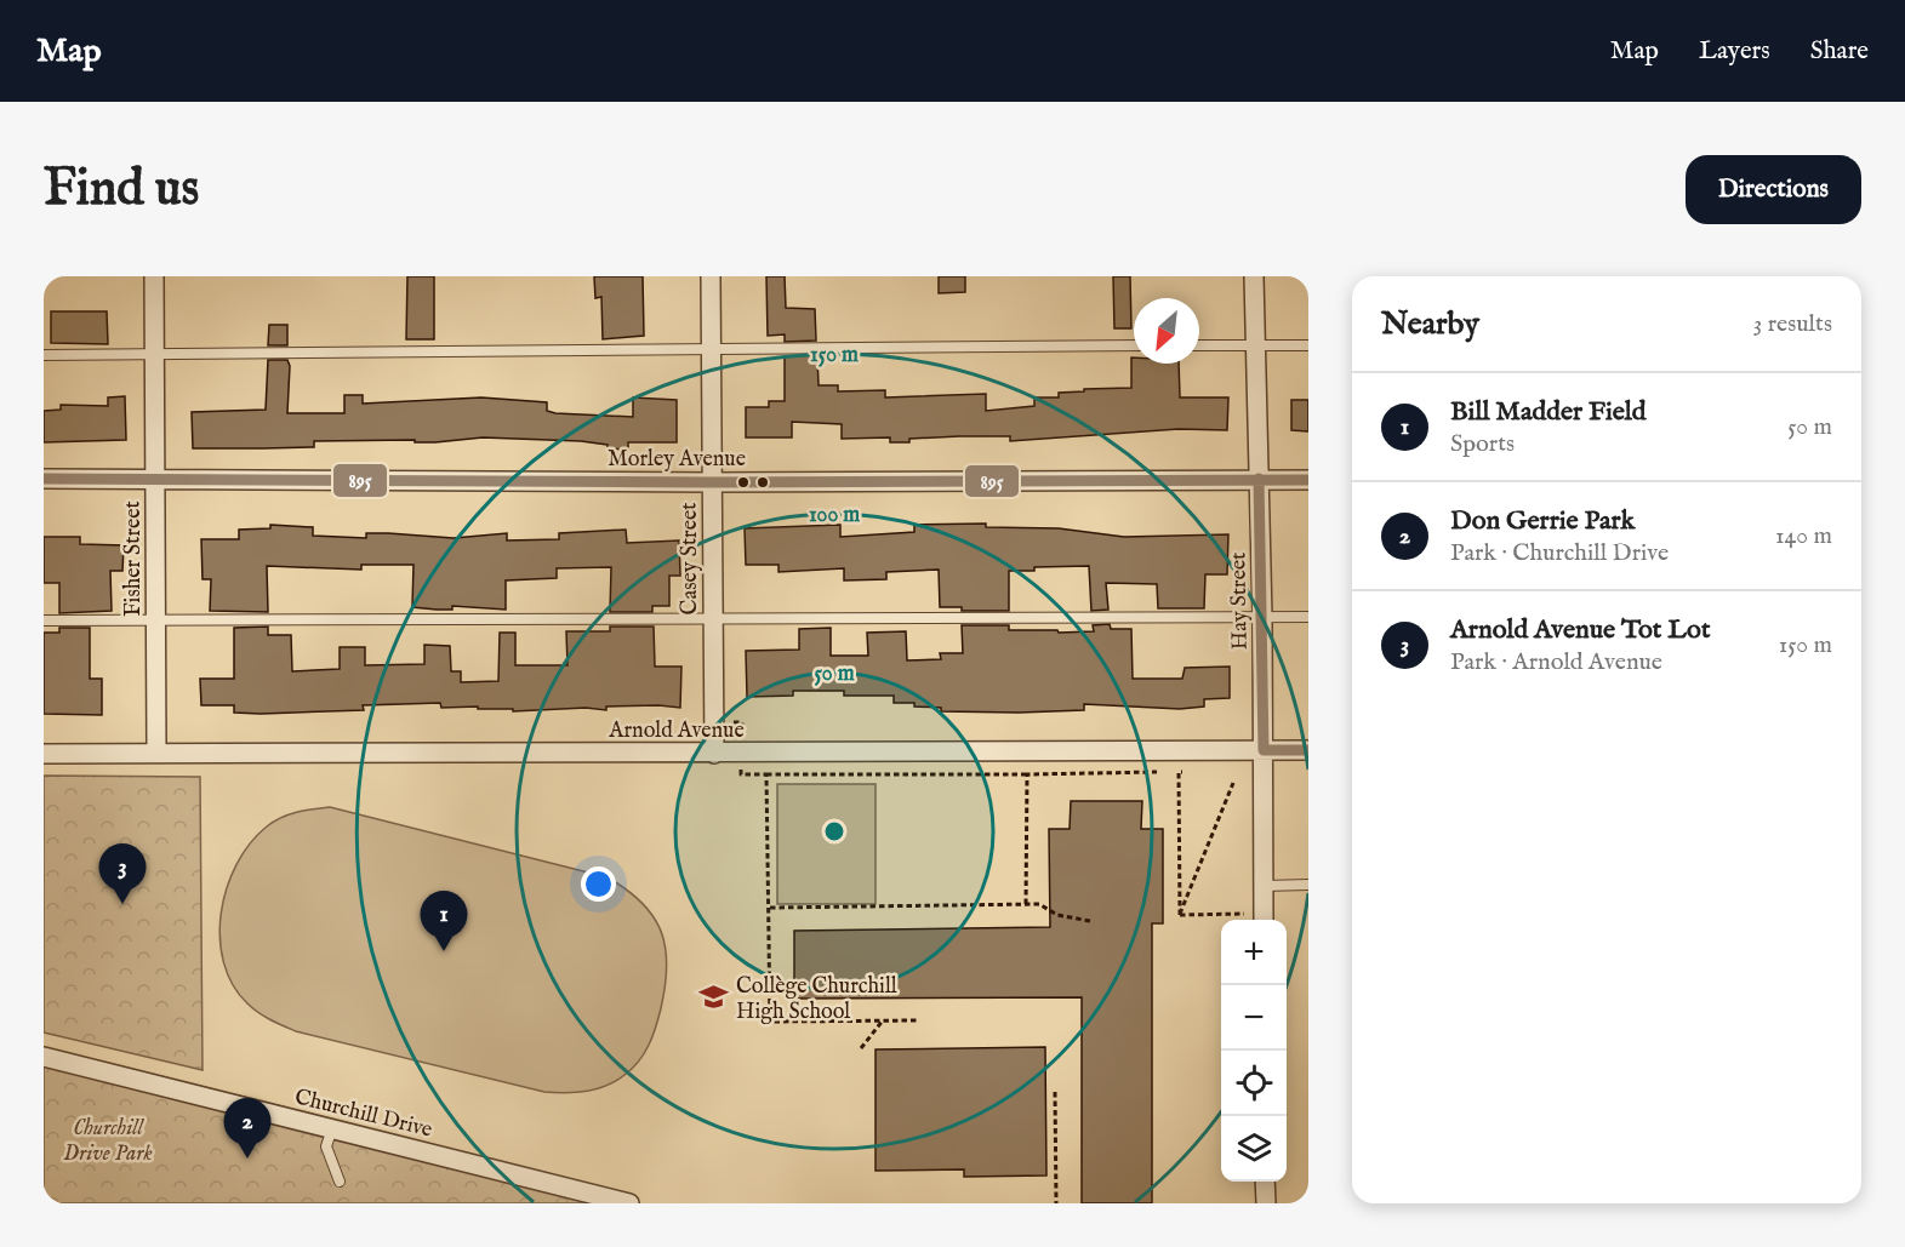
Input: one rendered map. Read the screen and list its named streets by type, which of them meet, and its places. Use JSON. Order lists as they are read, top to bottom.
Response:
{
  "streets": {
    "street": [
      "Morley Avenue",
      "Fisher Street",
      "Casey Street",
      "Hay Street",
      "Arnold Avenue",
      "Churchill Drive"
    ]
  },
  "crossings": [
    ["Morley Avenue", "Fisher Street"],
    ["Morley Avenue", "Casey Street"],
    ["Morley Avenue", "Hay Street"],
    ["Fisher Street", "Arnold Avenue"],
    ["Casey Street", "Arnold Avenue"],
    ["Hay Street", "Arnold Avenue"]
  ],
  "parks": ["Churchill Drive Park"],
  "places": {
    "school or university": ["Collège Churchill High School"]
  },
  "lines": ["transit line 895"],
  "north": "bottom left",
  "page": {
    "header": "Map",
    "nav": ["Map", "Layers", "Share"],
    "buttons": "Directions",
    "title": "Find us",
    "heading": ["Nearby", "3 results"],
    "list": [
      {
        "mark": "1",
        "name": "Bill Madder Field",
        "note": "Sports",
        "value": "50 m"
      },
      {
        "mark": "2",
        "name": "Don Gerrie Park",
        "note": "Park · Churchill Drive",
        "value": "140 m"
      },
      {
        "mark": "3",
        "name": "Arnold Avenue Tot Lot",
        "note": "Park · Arnold Avenue",
        "value": "150 m"
      }
    ],
    "pins": ["3", "1", "2"],
    "map_buttons": ["+", "−"]
  },
  "rings": ["150 m", "100 m", "50 m"]
}
